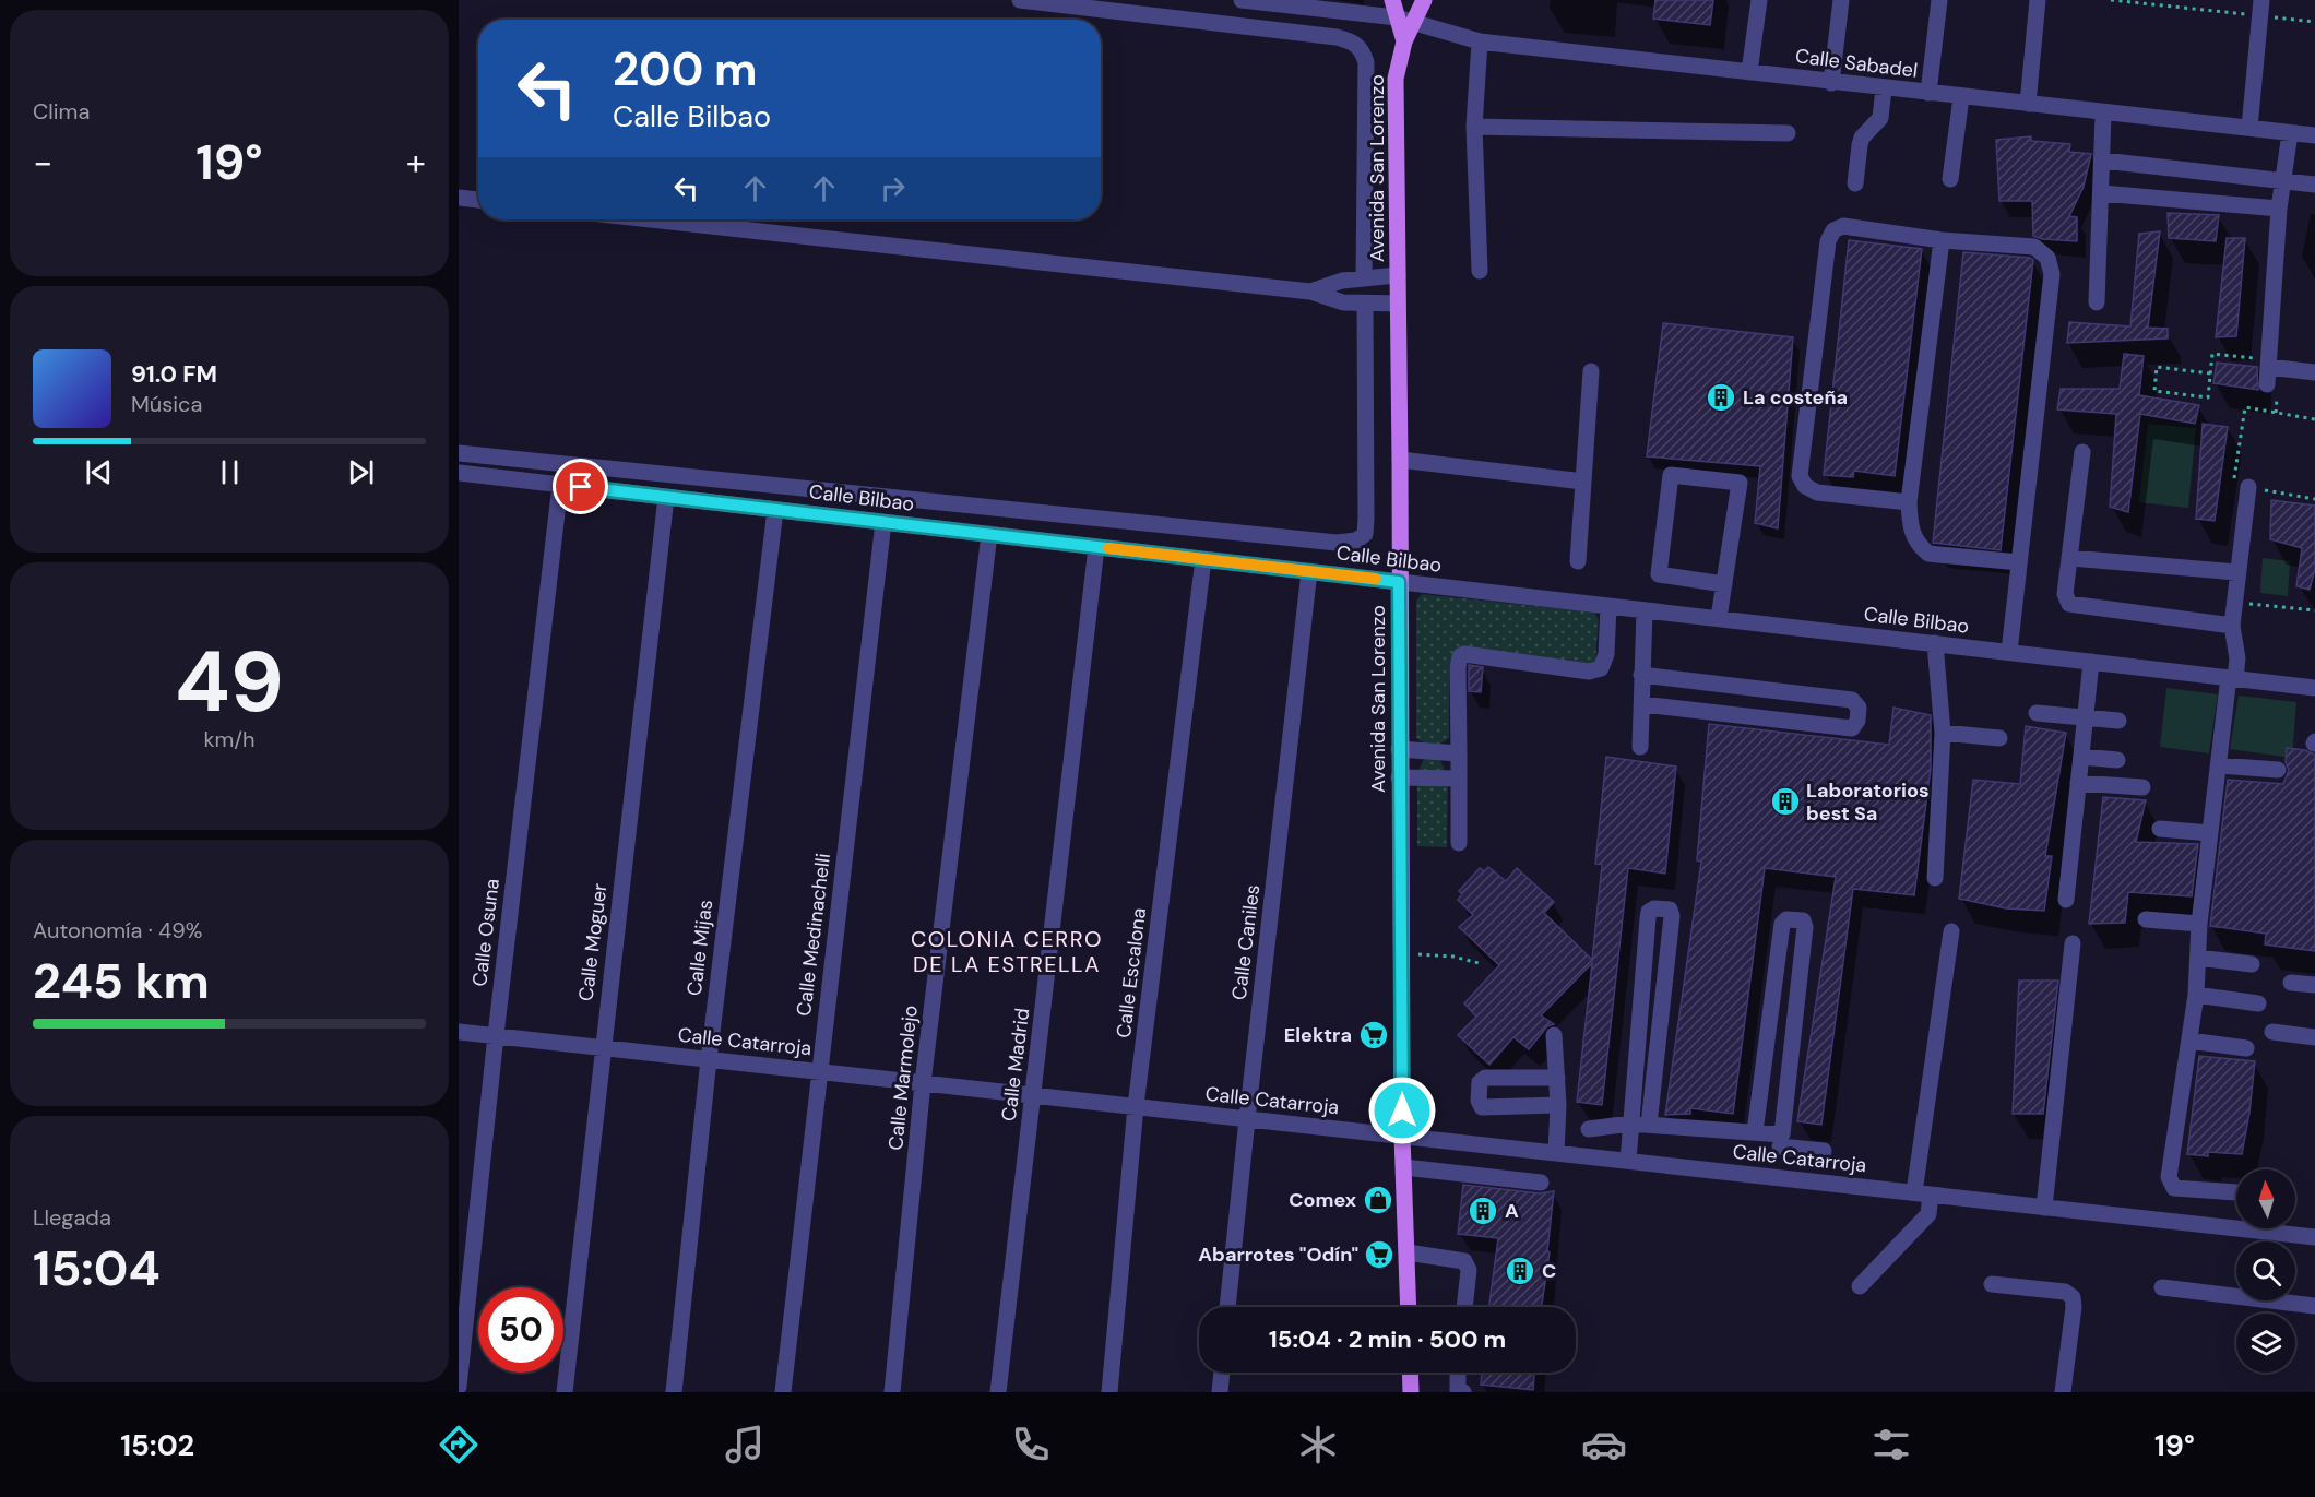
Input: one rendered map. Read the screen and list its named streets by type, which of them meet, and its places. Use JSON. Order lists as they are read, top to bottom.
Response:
{
  "streets": {
    "main road": ["Avenida San Lorenzo"],
    "street": [
      "Calle Sabadel",
      "Calle Bilbao",
      "Calle Osuna",
      "Calle Medinachelli",
      "Calle Moguer",
      "Calle Caniles",
      "Calle Mijas",
      "Calle Escalona",
      "Calle Catarroja",
      "Calle Madrid",
      "Calle Marmolejo"
    ]
  },
  "crossings": [
    ["Calle Sabadel", "Avenida San Lorenzo"],
    ["Avenida San Lorenzo", "Calle Bilbao"],
    ["Avenida San Lorenzo", "Calle Catarroja"],
    ["Calle Bilbao", "Calle Osuna"],
    ["Calle Bilbao", "Calle Medinachelli"],
    ["Calle Bilbao", "Calle Moguer"],
    ["Calle Bilbao", "Calle Caniles"],
    ["Calle Bilbao", "Calle Mijas"],
    ["Calle Bilbao", "Calle Escalona"],
    ["Calle Bilbao", "Calle Madrid"],
    ["Calle Bilbao", "Calle Marmolejo"],
    ["Calle Osuna", "Calle Catarroja"],
    ["Calle Medinachelli", "Calle Catarroja"],
    ["Calle Moguer", "Calle Catarroja"],
    ["Calle Caniles", "Calle Catarroja"],
    ["Calle Mijas", "Calle Catarroja"],
    ["Calle Escalona", "Calle Catarroja"],
    ["Calle Catarroja", "Calle Madrid"],
    ["Calle Catarroja", "Calle Marmolejo"]
  ],
  "districts": ["COLONIA CERRO DE LA ESTRELLA"],
  "places": {
    "building": [
      "La costeña",
      "Laboratorios best Sa",
      "A",
      "C"
    ],
    "supermarket": ["Elektra", "Abarrotes \"Odín\""],
    "shop": ["Comex"]
  },
  "north": "top",
  "page": {
    "tile": [
      "Clima",
      ["49", "km/h"],
      ["Autonomía · 49%", "245 km"],
      ["Llegada", "15:04"]
    ],
    "turn": ["200 m", "Calle Bilbao"],
    "heat": ["−", "19°", "+"],
    "song": ["91.0 FM", "Música"],
    "limit": "50",
    "trip": "15:04 · 2 min · 500 m",
    "tabs": ["15:02", "19°"]
  }
}
